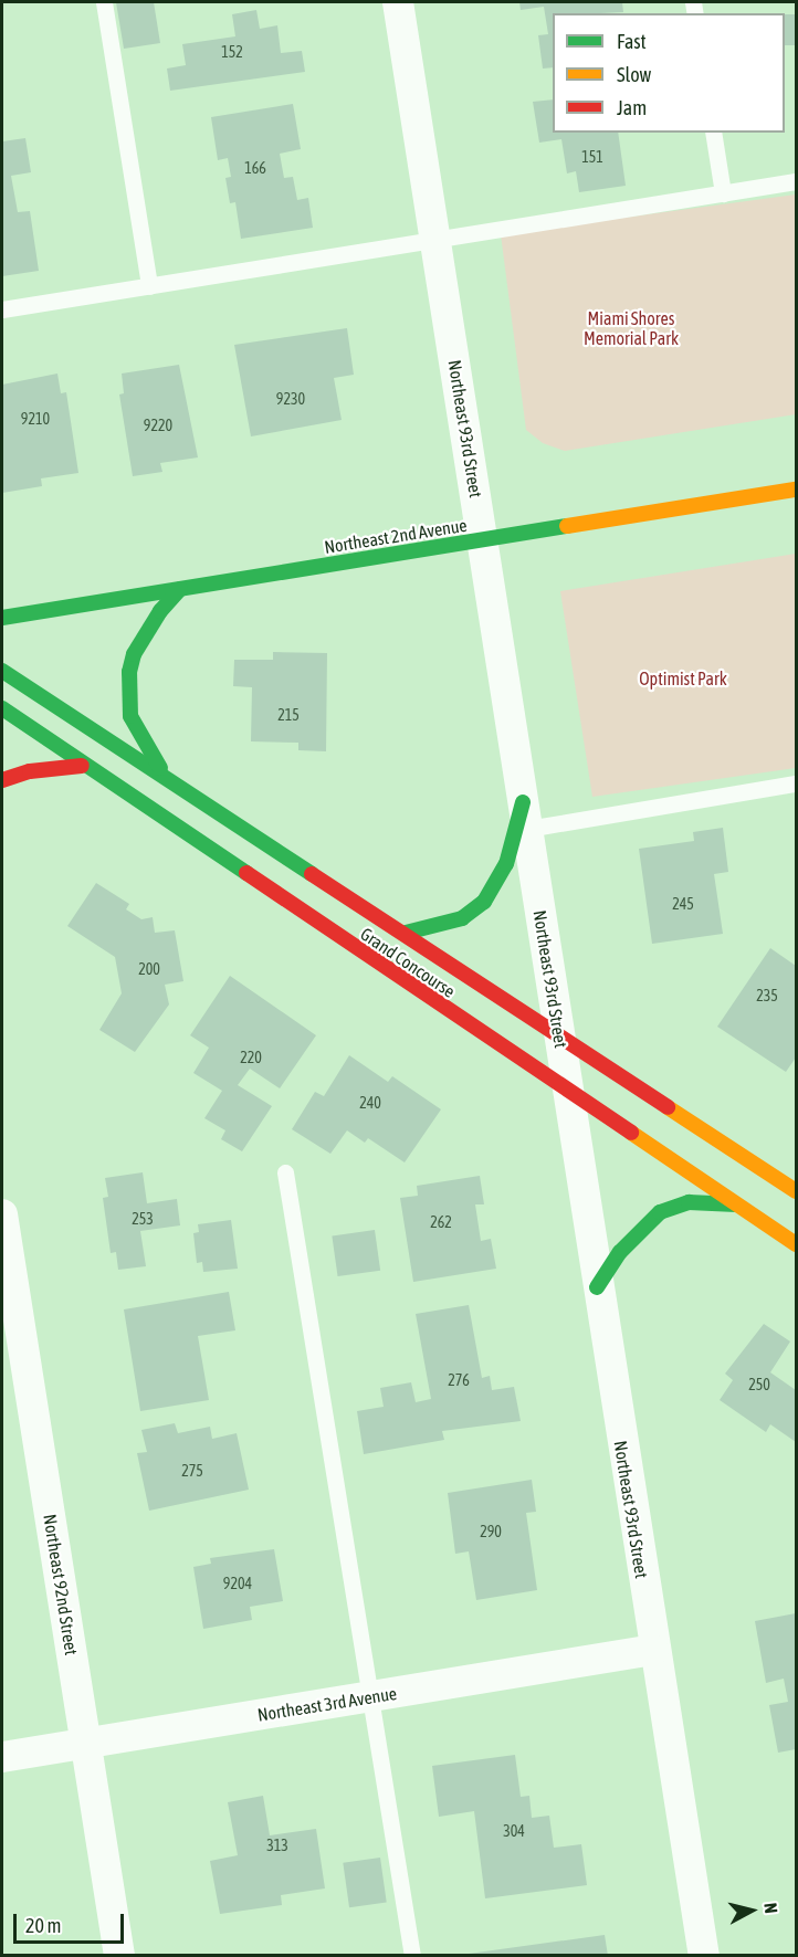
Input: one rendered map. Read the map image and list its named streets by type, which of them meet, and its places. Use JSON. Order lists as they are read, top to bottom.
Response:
{
  "streets": {
    "street": [
      "Northeast 93rd Street",
      "Northeast 2nd Avenue",
      "Grand Concourse",
      "Northeast 92nd Street",
      "Northeast 3rd Avenue"
    ]
  },
  "crossings": [
    ["Northeast 93rd Street", "Northeast 2nd Avenue"],
    ["Northeast 93rd Street", "Grand Concourse"],
    ["Northeast 93rd Street", "Northeast 3rd Avenue"],
    ["Northeast 92nd Street", "Northeast 3rd Avenue"]
  ],
  "parks": ["Miami Shores Memorial Park", "Optimist Park"],
  "house_numbers": [
    "152",
    "151",
    "166",
    "9230",
    "9210",
    "9220",
    "215",
    "245",
    "200",
    "235",
    "220",
    "240",
    "253",
    "262",
    "276",
    "250",
    "275",
    "290",
    "9204",
    "304",
    "313"
  ],
  "legend": ["Fast", "Slow", "Jam"],
  "scale_bar": "20 m",
  "north": "right"
}
